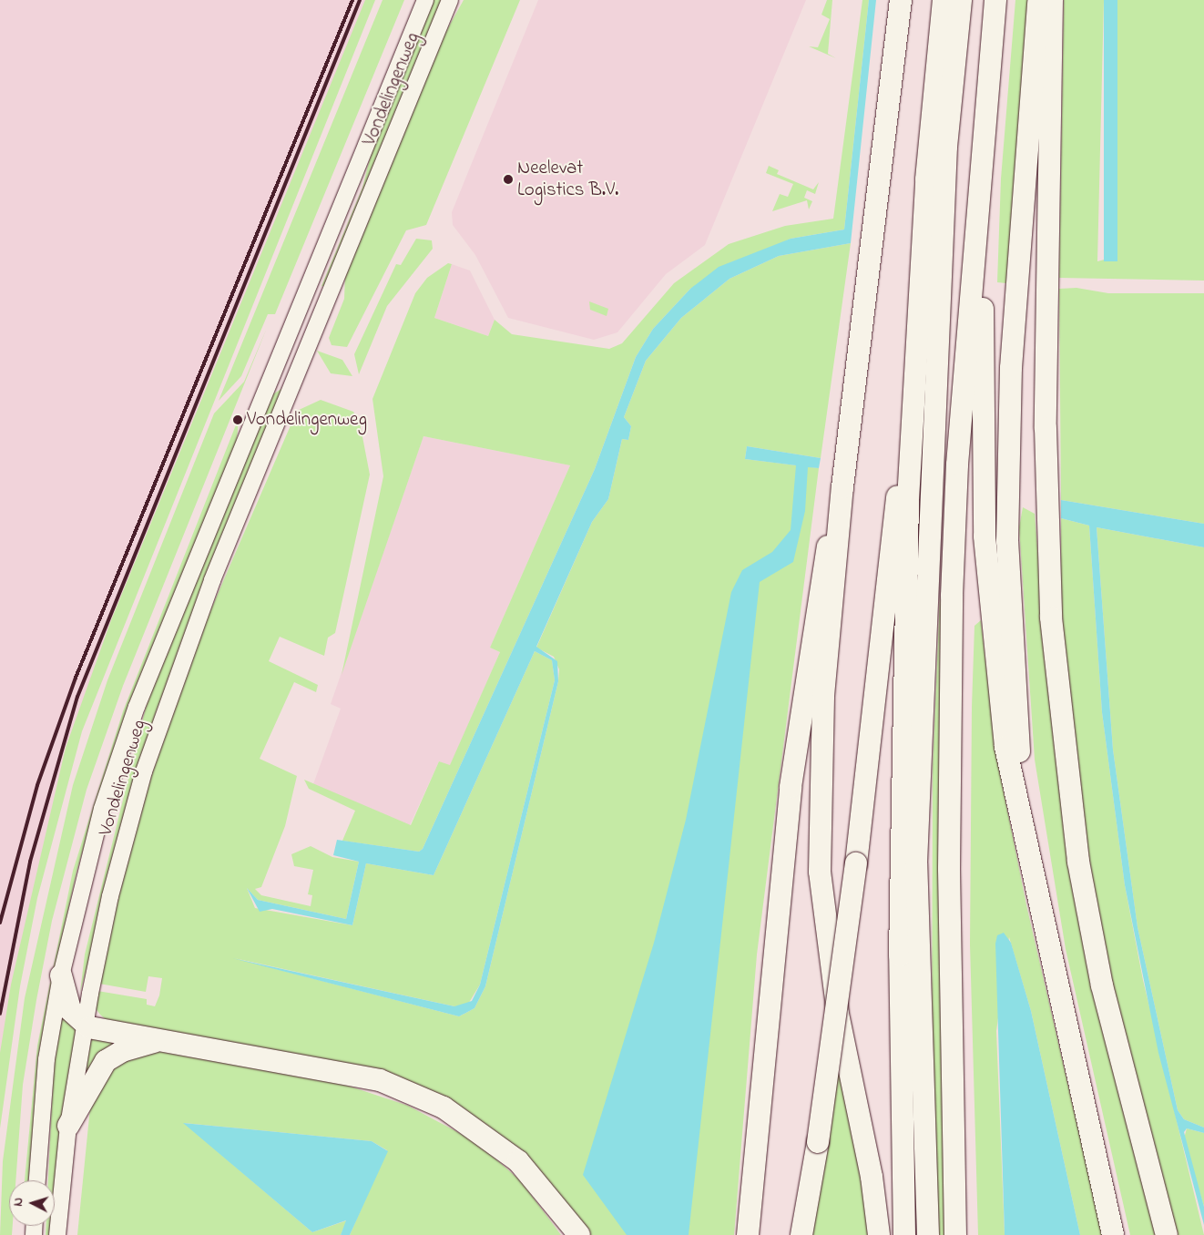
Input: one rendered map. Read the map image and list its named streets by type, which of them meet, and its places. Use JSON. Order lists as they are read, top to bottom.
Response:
{
  "streets": {
    "main road": ["Vondelingenweg"]
  },
  "places": ["Neelevat Logistics B.V.", "Vondelingenweg"],
  "north": "left"
}
